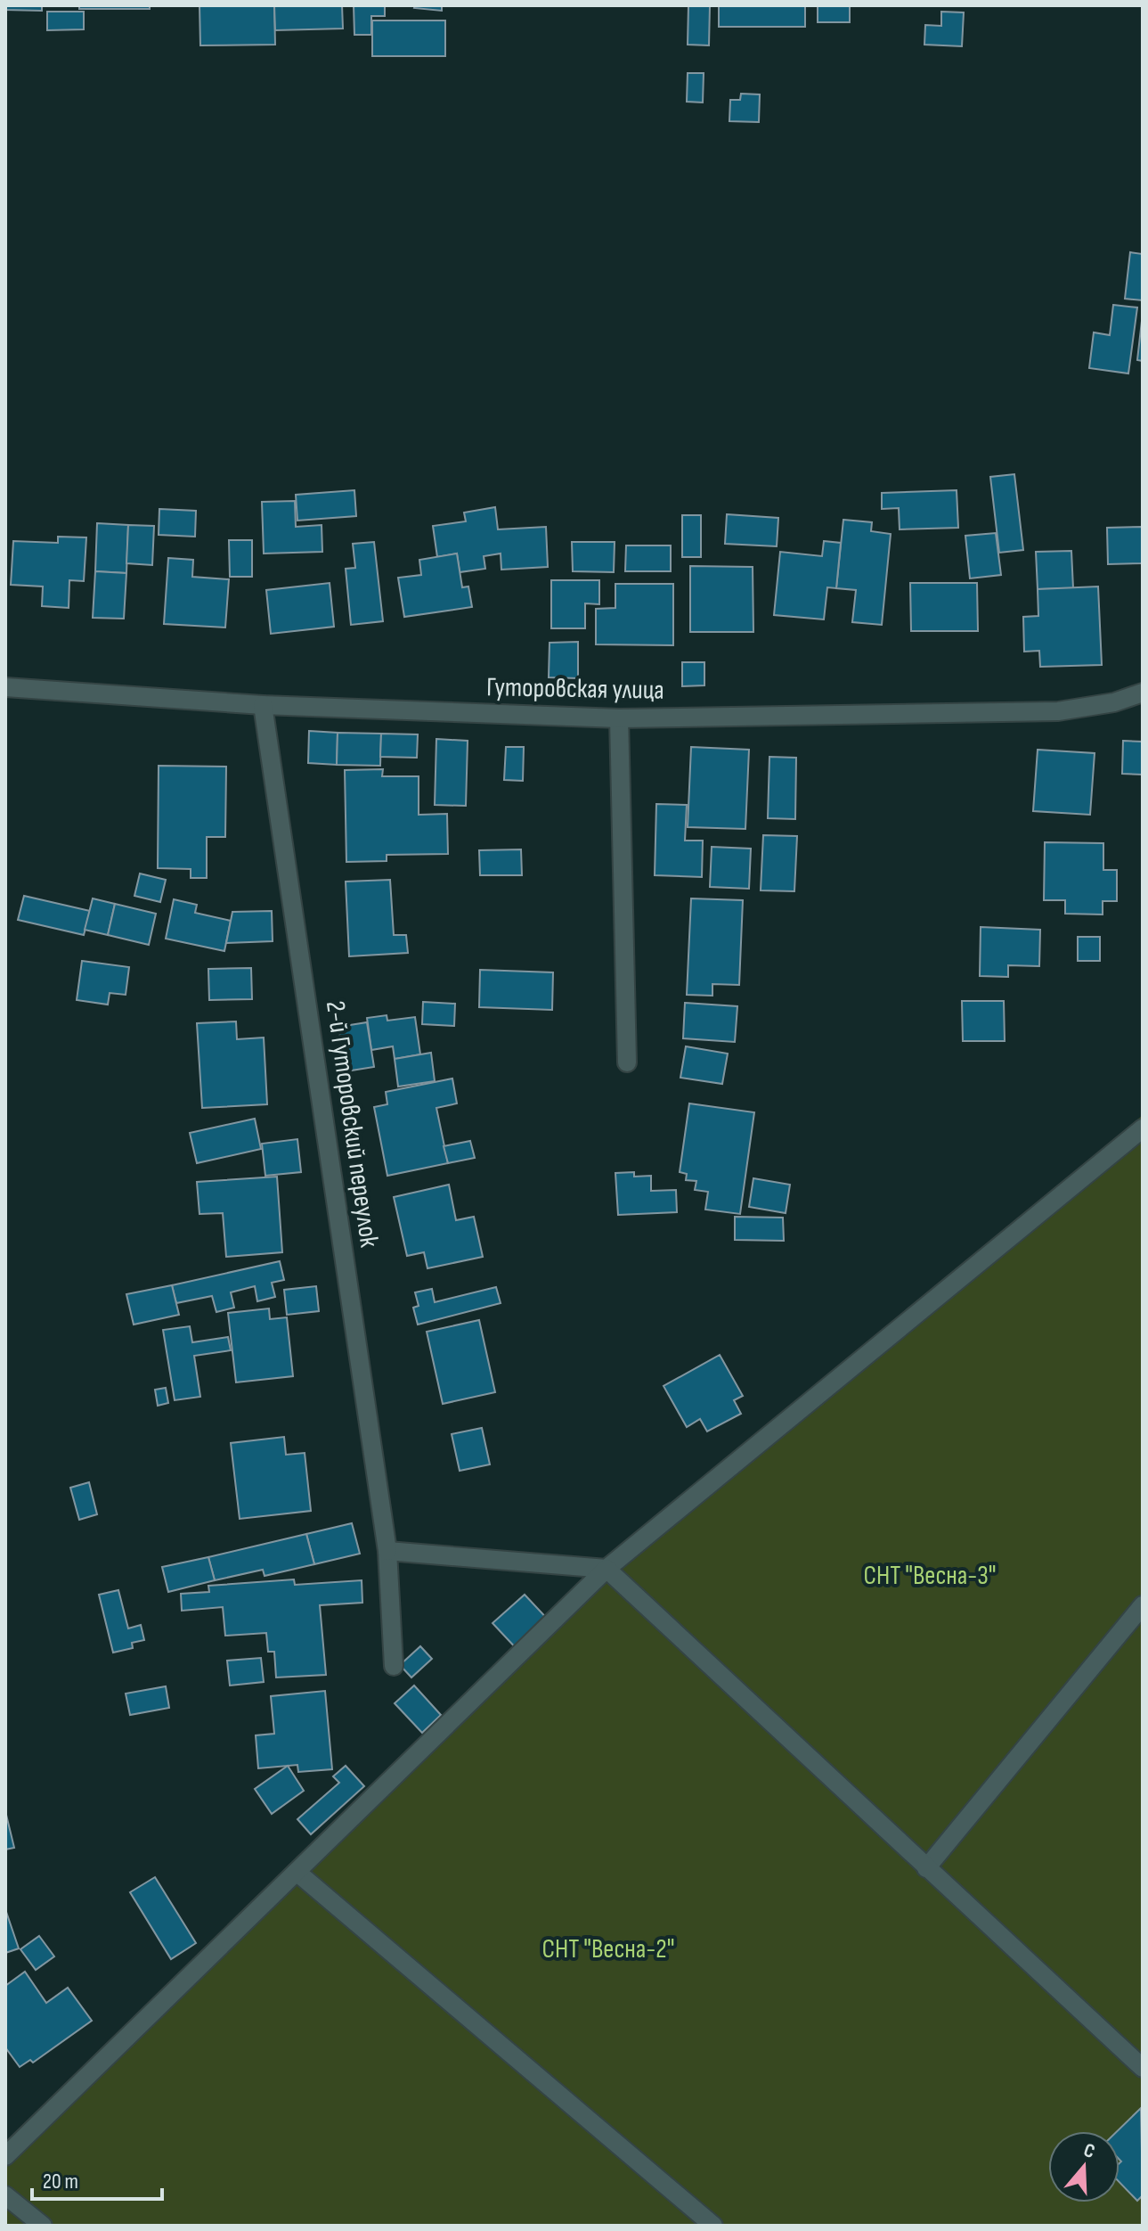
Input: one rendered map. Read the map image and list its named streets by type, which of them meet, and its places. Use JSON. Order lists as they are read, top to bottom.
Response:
{
  "streets": {
    "street": ["Гуторовская улица", "2-й Гуторовский переулок"]
  },
  "crossings": [
    ["Гуторовская улица", "2-й Гуторовский переулок"]
  ],
  "parks": ["СНТ \"Весна-3\"", "СНТ \"Весна-2\""],
  "scale_bar": "20 m",
  "north": "top"
}
